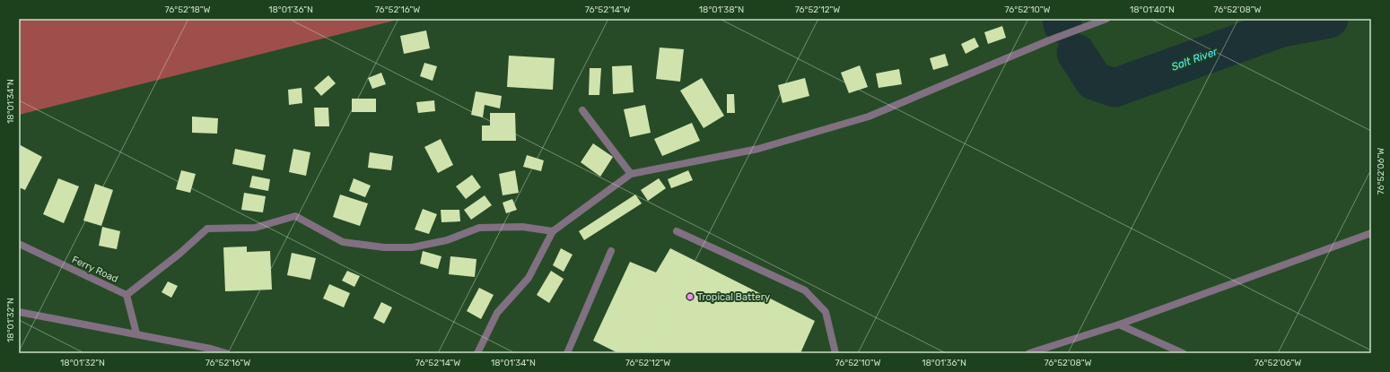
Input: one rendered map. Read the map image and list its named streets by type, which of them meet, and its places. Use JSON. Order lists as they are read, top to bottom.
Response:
{
  "streets": {
    "street": ["Ferry Road"]
  },
  "water": ["Salt River"],
  "places": ["Tropical Battery"],
  "coordinates": [
    "76°52'18\"W",
    "18°01'36\"N",
    "76°52'16\"W",
    "76°52'14\"W",
    "18°01'38\"N",
    "76°52'12\"W",
    "76°52'10\"W",
    "18°01'40\"N",
    "76°52'08\"W",
    "18°01'34\"N",
    "76°52'06\"W",
    "18°01'32\"N"
  ]
}
